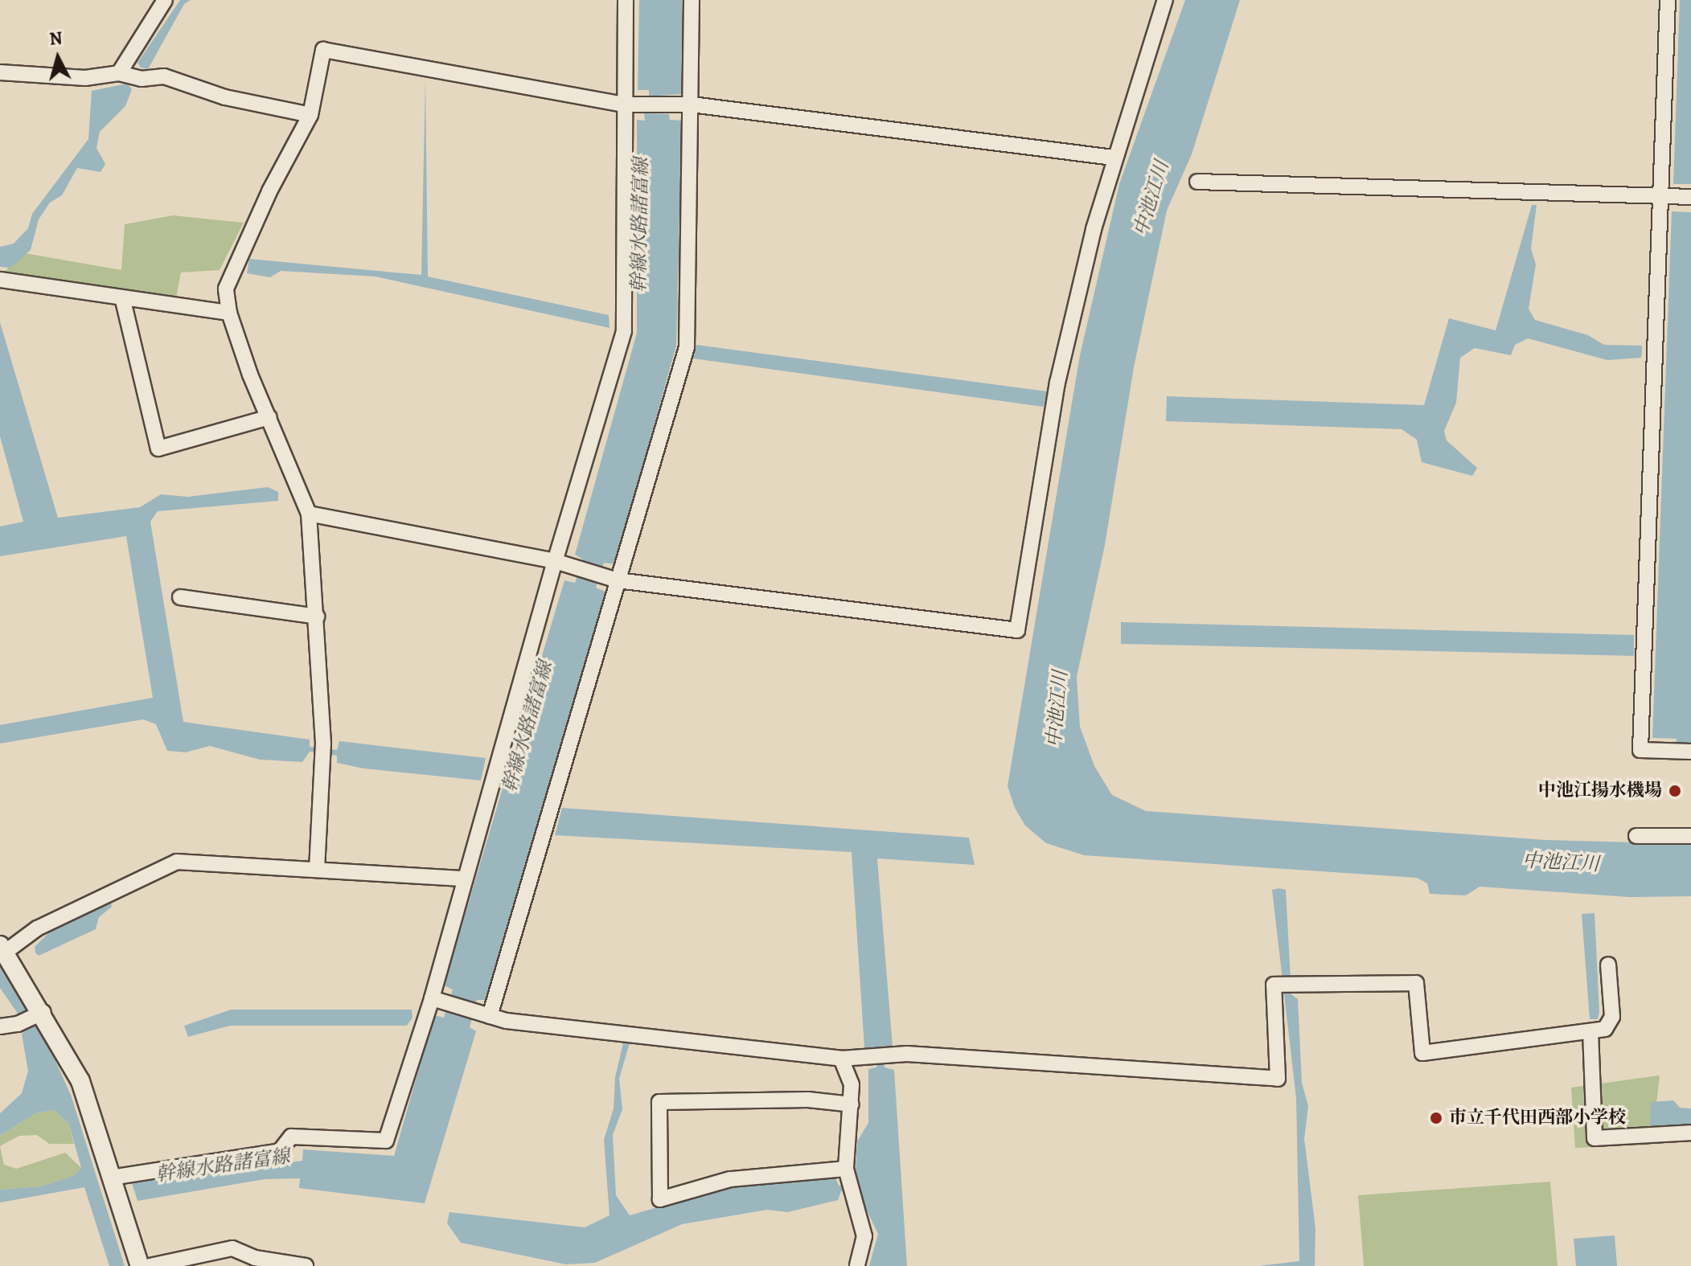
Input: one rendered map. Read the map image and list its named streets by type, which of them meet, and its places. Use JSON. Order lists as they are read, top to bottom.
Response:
{
  "water": ["中池江川", "幹線水路諸富線"],
  "places": ["中池江揚水機場", "市立千代田西部小学校"],
  "north": "top"
}
